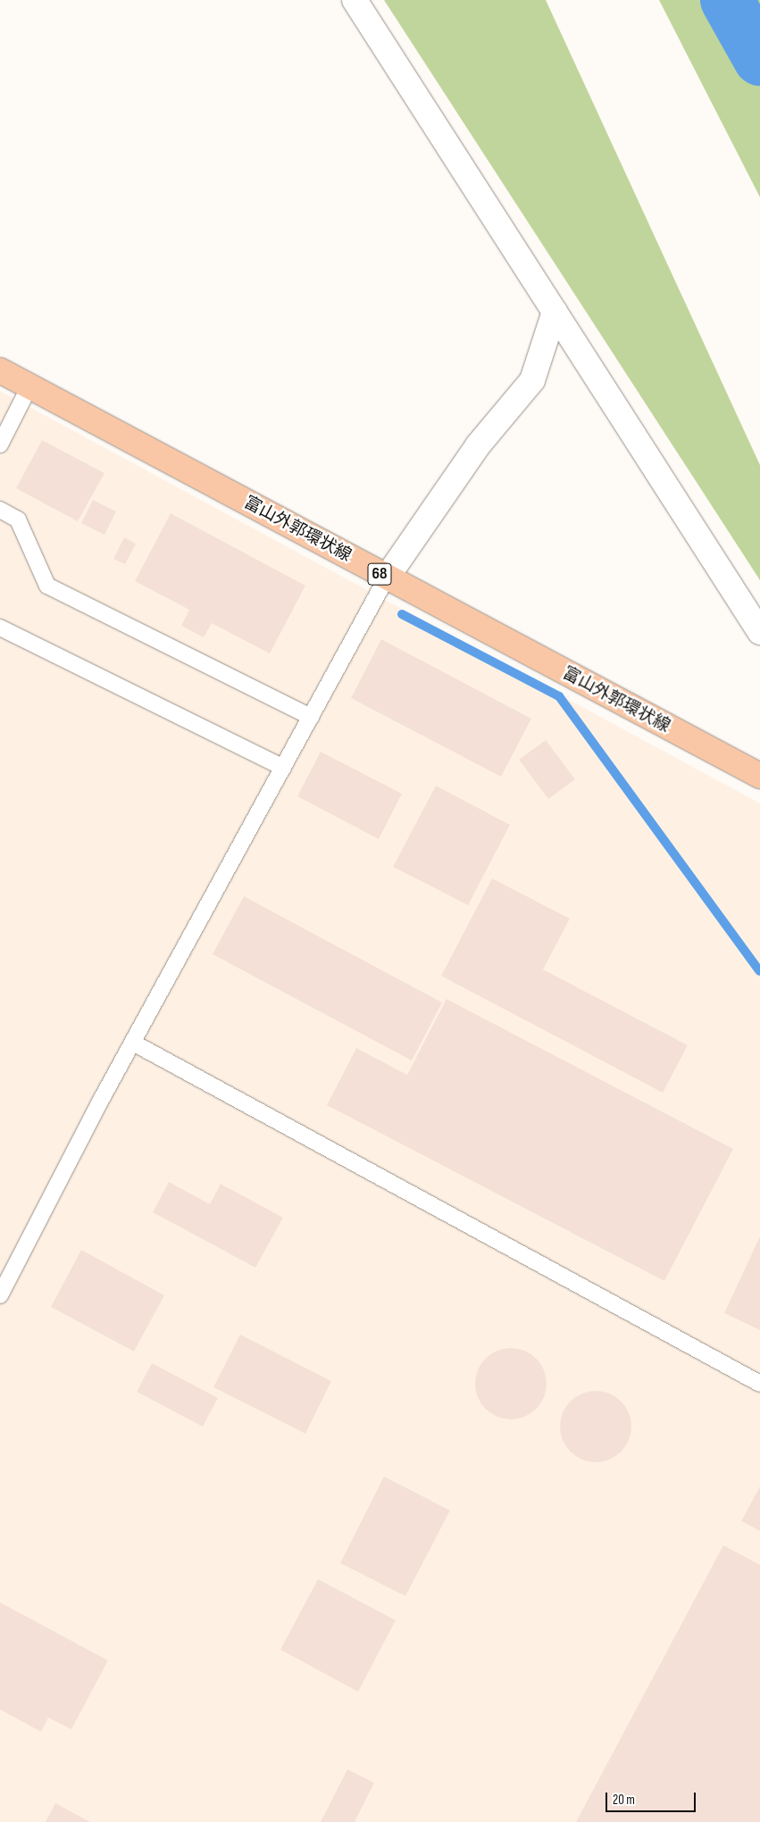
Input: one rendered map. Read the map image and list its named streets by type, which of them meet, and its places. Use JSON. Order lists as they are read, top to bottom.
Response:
{
  "streets": {
    "main road": ["富山外郭環状線", "68"]
  },
  "scale_bar": "20 m"
}
